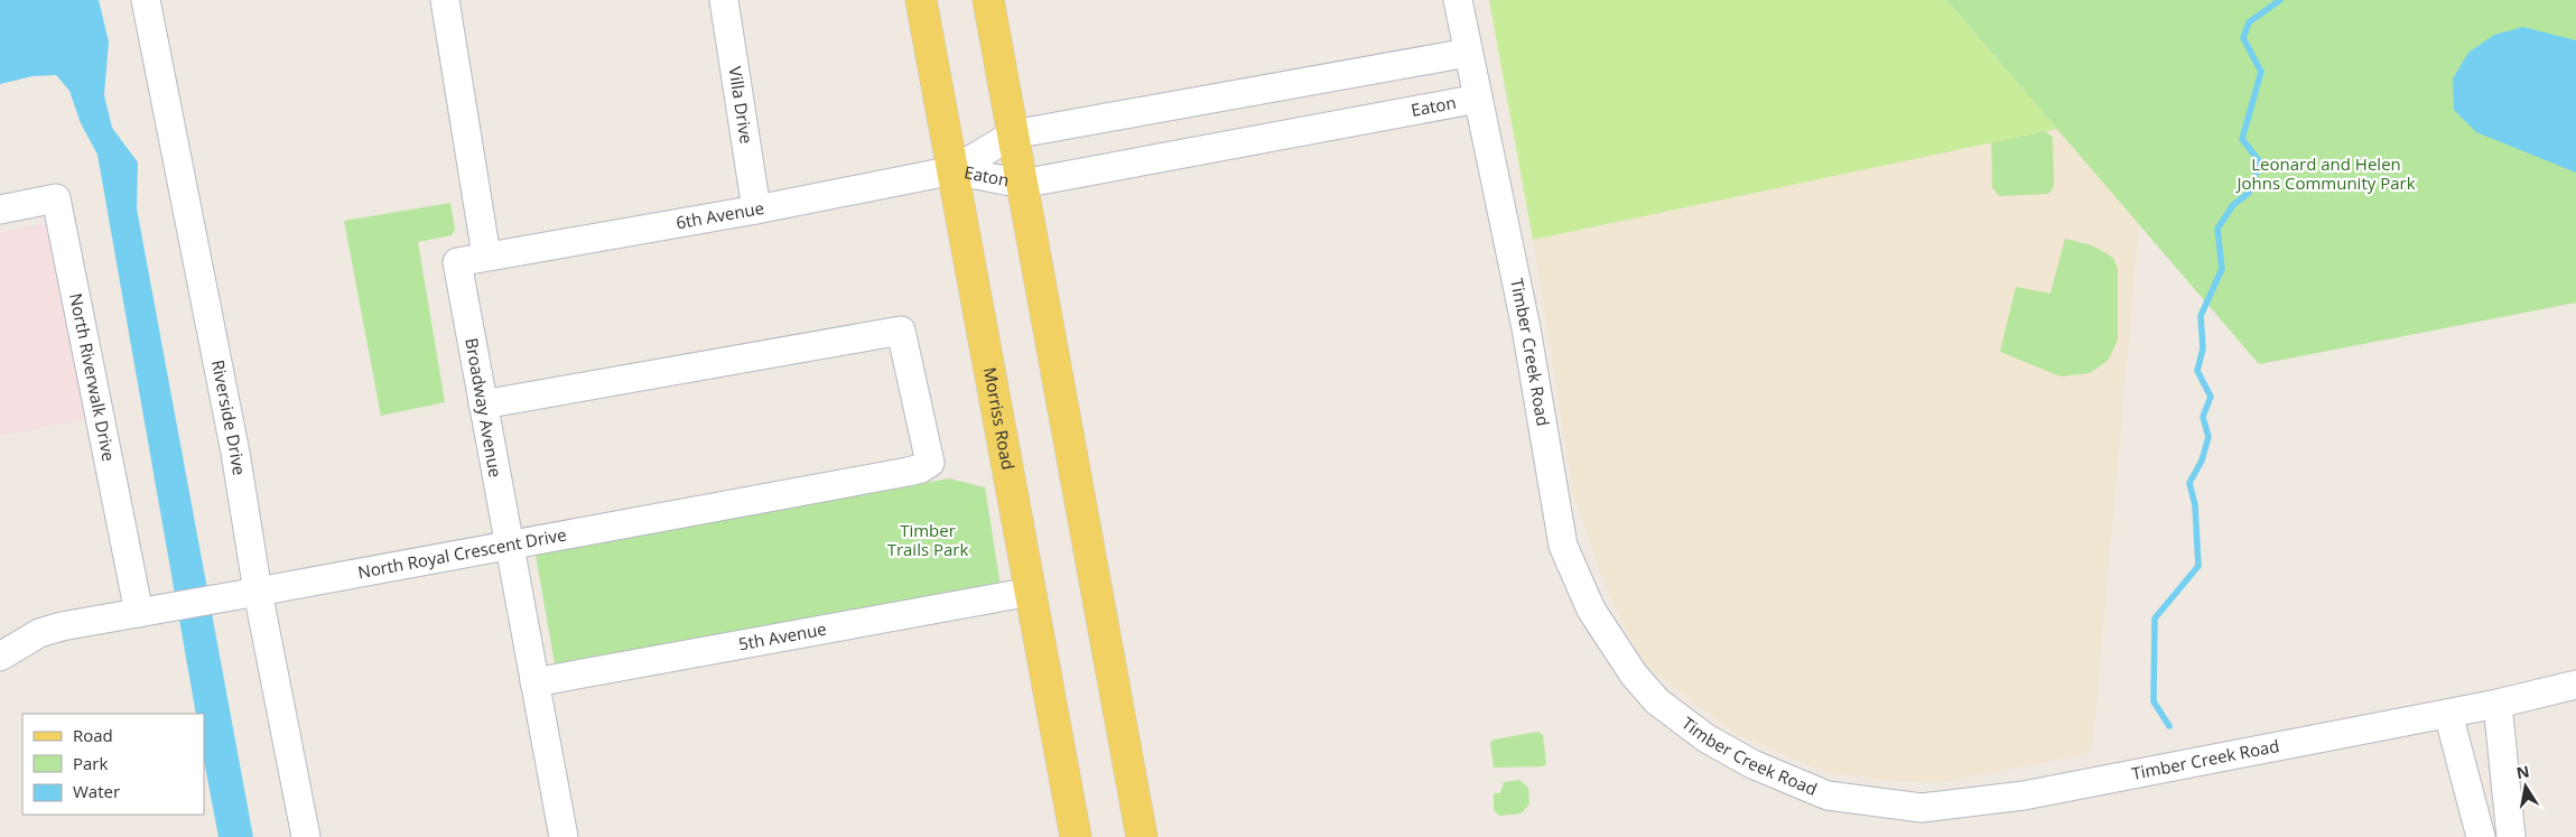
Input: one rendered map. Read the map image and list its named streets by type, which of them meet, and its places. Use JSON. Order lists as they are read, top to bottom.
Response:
{
  "streets": {
    "main road": ["Morriss Road"],
    "street": [
      "Villa Drive",
      "Eaton",
      "6th Avenue",
      "Timber Creek Road",
      "North Riverwalk Drive",
      "Broadway Avenue",
      "Riverside Drive",
      "North Royal Crescent Drive",
      "5th Avenue"
    ]
  },
  "crossings": [
    ["Villa Drive", "6th Avenue"],
    ["Eaton", "6th Avenue"],
    ["Eaton", "Timber Creek Road"],
    ["Eaton", "Morriss Road"],
    ["6th Avenue", "Broadway Avenue"],
    ["6th Avenue", "Morriss Road"],
    ["North Riverwalk Drive", "North Royal Crescent Drive"],
    ["Broadway Avenue", "North Royal Crescent Drive"],
    ["Broadway Avenue", "5th Avenue"],
    ["Riverside Drive", "North Royal Crescent Drive"],
    ["Morriss Road", "5th Avenue"]
  ],
  "parks": ["Leonard and Helen Johns Community Park", "Timber Trails Park"],
  "legend": ["Road", "Park", "Water"],
  "north": "top"
}
